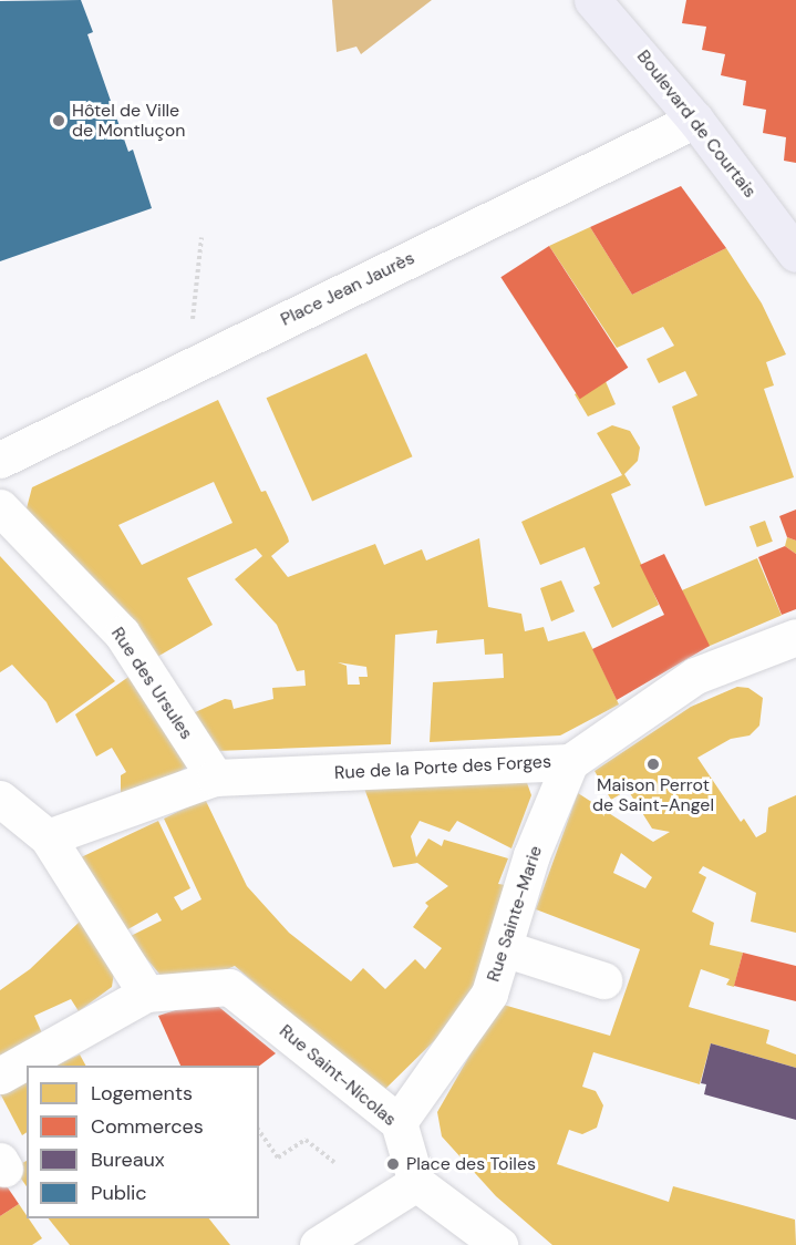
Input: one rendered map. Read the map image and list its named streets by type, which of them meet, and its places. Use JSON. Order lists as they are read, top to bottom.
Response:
{
  "streets": {
    "main road": ["Boulevard de Courtais"],
    "street": [
      "Place Jean Jaurès",
      "Rue des Ursules",
      "Rue de la Porte des Forges",
      "Rue Sainte-Marie",
      "Rue Saint-Nicolas"
    ]
  },
  "crossings": [
    ["Boulevard de Courtais", "Place Jean Jaurès"],
    ["Rue des Ursules", "Rue de la Porte des Forges"],
    ["Rue de la Porte des Forges", "Rue Sainte-Marie"],
    ["Rue Sainte-Marie", "Rue Saint-Nicolas"]
  ],
  "places": ["Hôtel de Ville de Montluçon", "Maison Perrot de Saint-Angel", "Place des Toiles"],
  "legend": [
    "Logements",
    "Commerces",
    "Bureaux",
    "Public"
  ]
}
